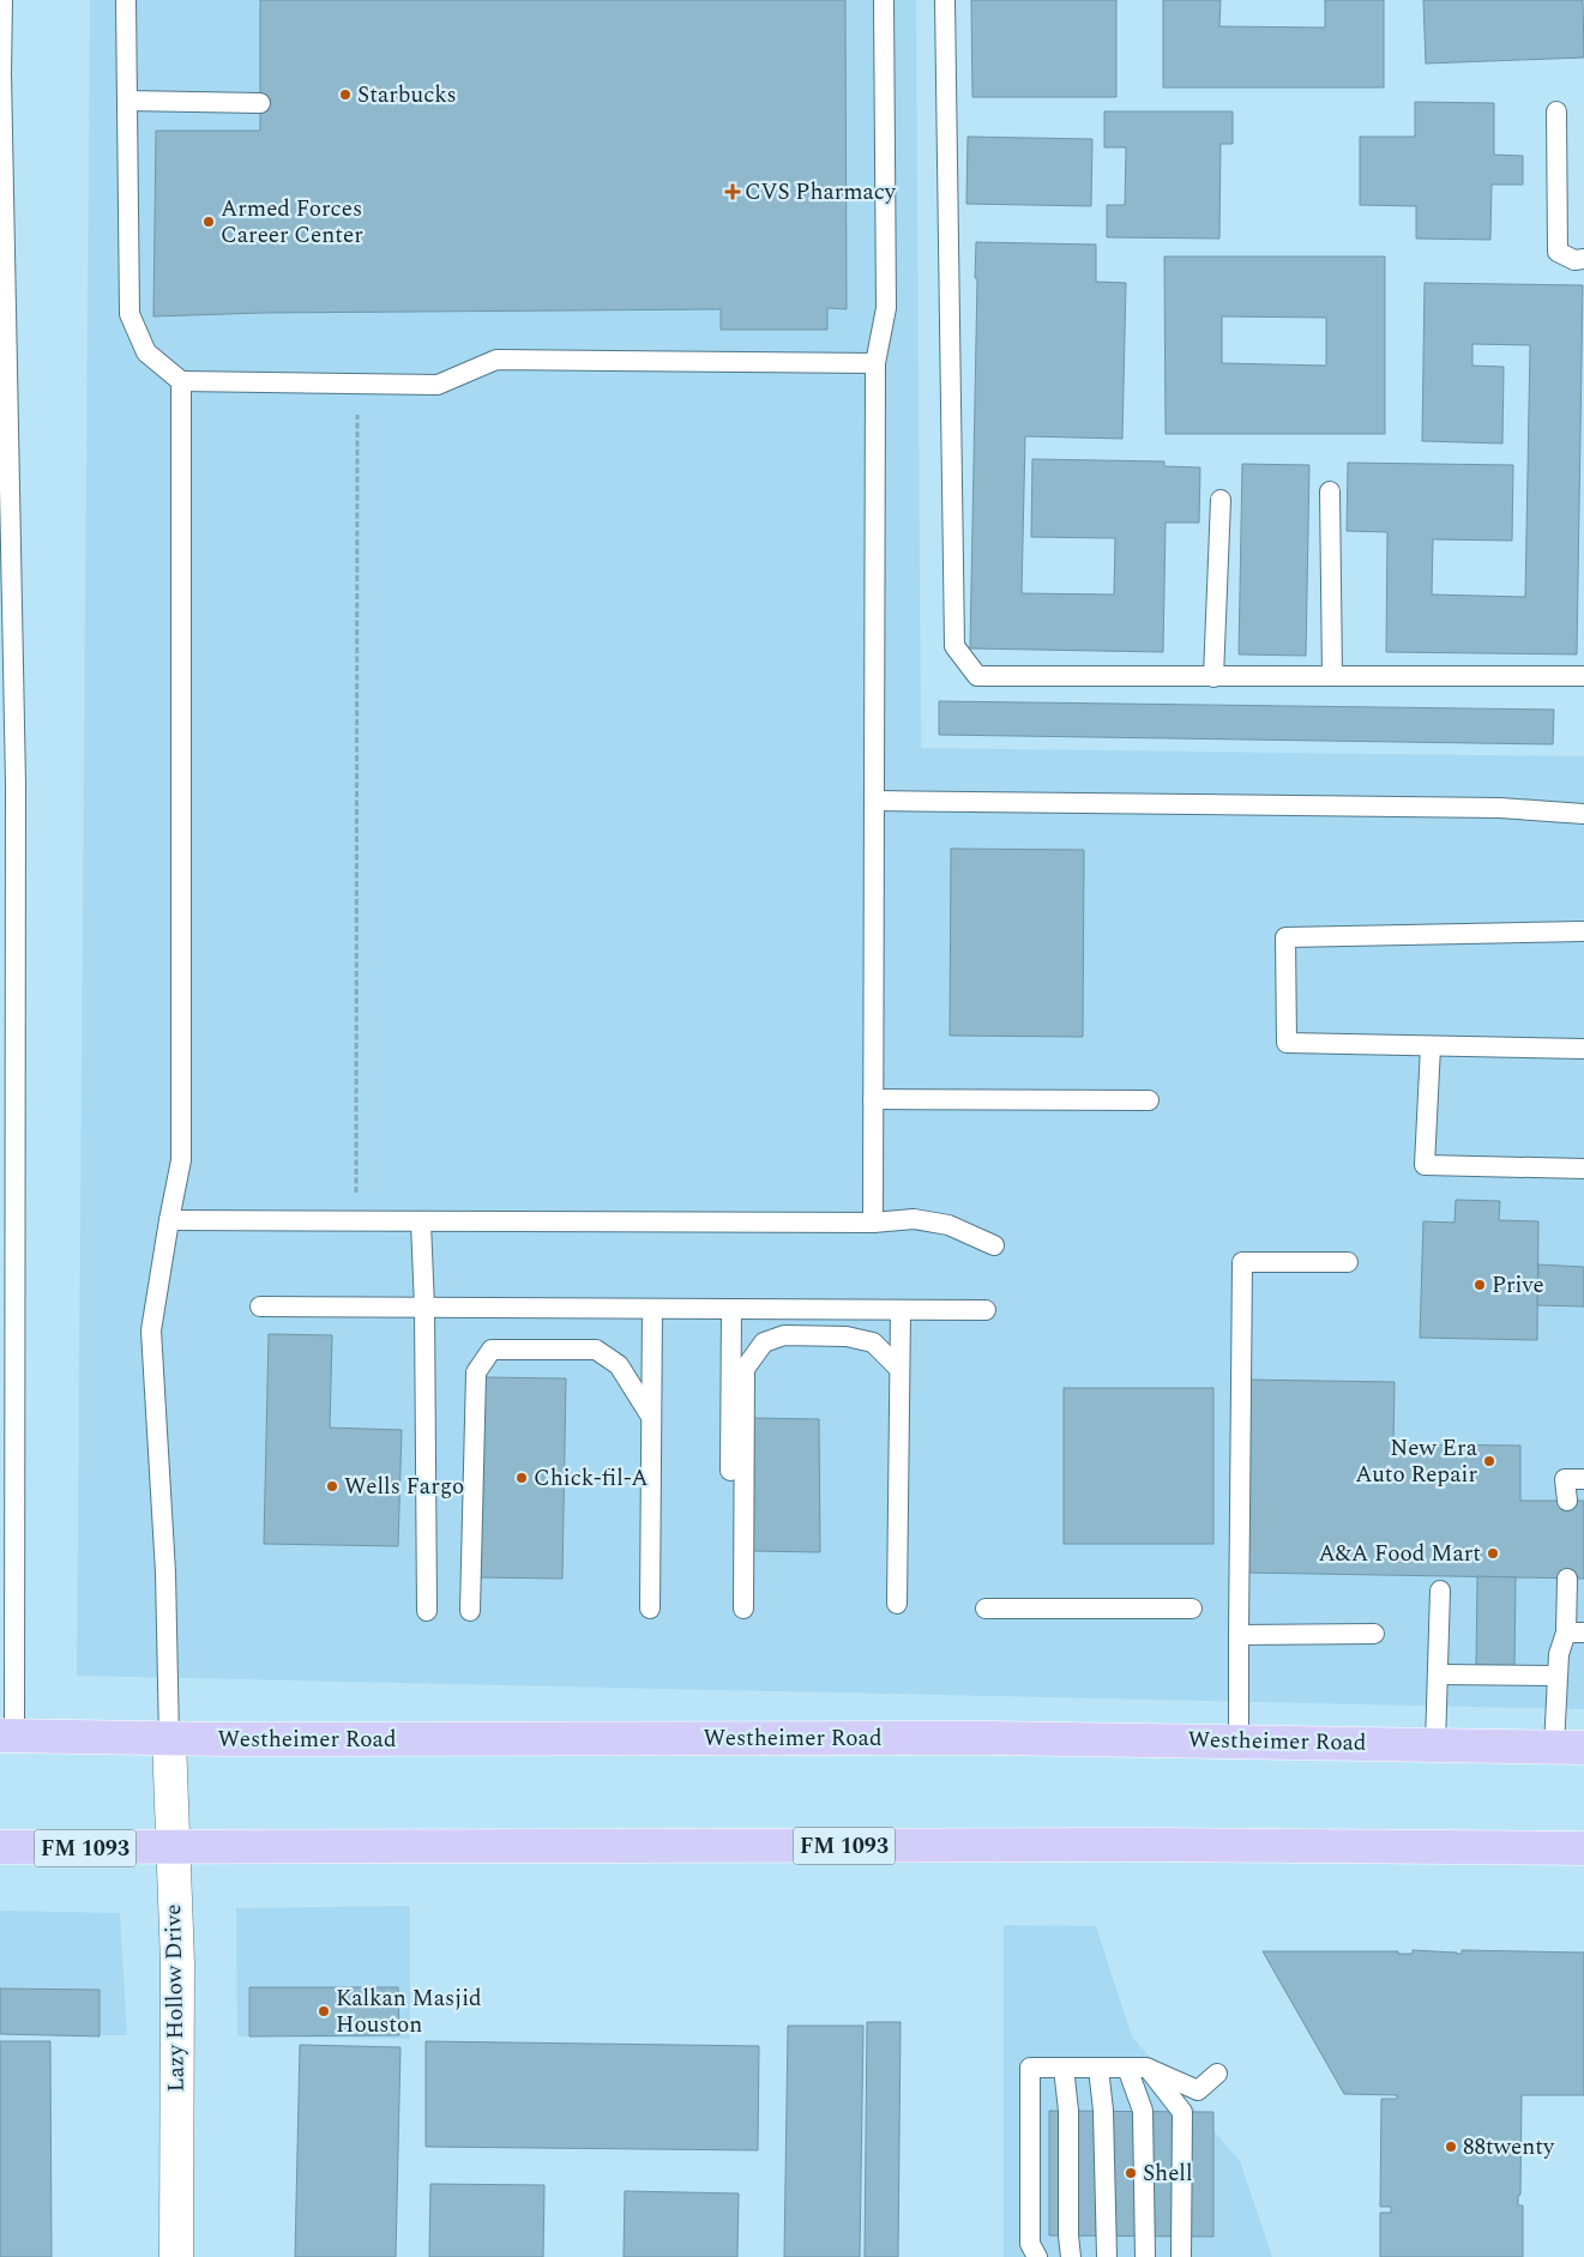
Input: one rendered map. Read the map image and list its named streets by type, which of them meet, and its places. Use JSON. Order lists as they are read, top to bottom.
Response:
{
  "streets": {
    "main road": ["Westheimer Road", "FM 1093"],
    "street": ["Lazy Hollow Drive"]
  },
  "crossings": [
    ["Westheimer Road", "Lazy Hollow Drive"],
    ["FM 1093", "Lazy Hollow Drive"]
  ],
  "places": {
    "other": [
      "Starbucks",
      "Armed Forces Career Center",
      "Prive",
      "New Era Auto Repair",
      "Chick-fil-A",
      "Wells Fargo",
      "A&A Food Mart",
      "Kalkan Masjid Houston",
      "88twenty",
      "Shell"
    ],
    "health": ["CVS Pharmacy"]
  }
}
